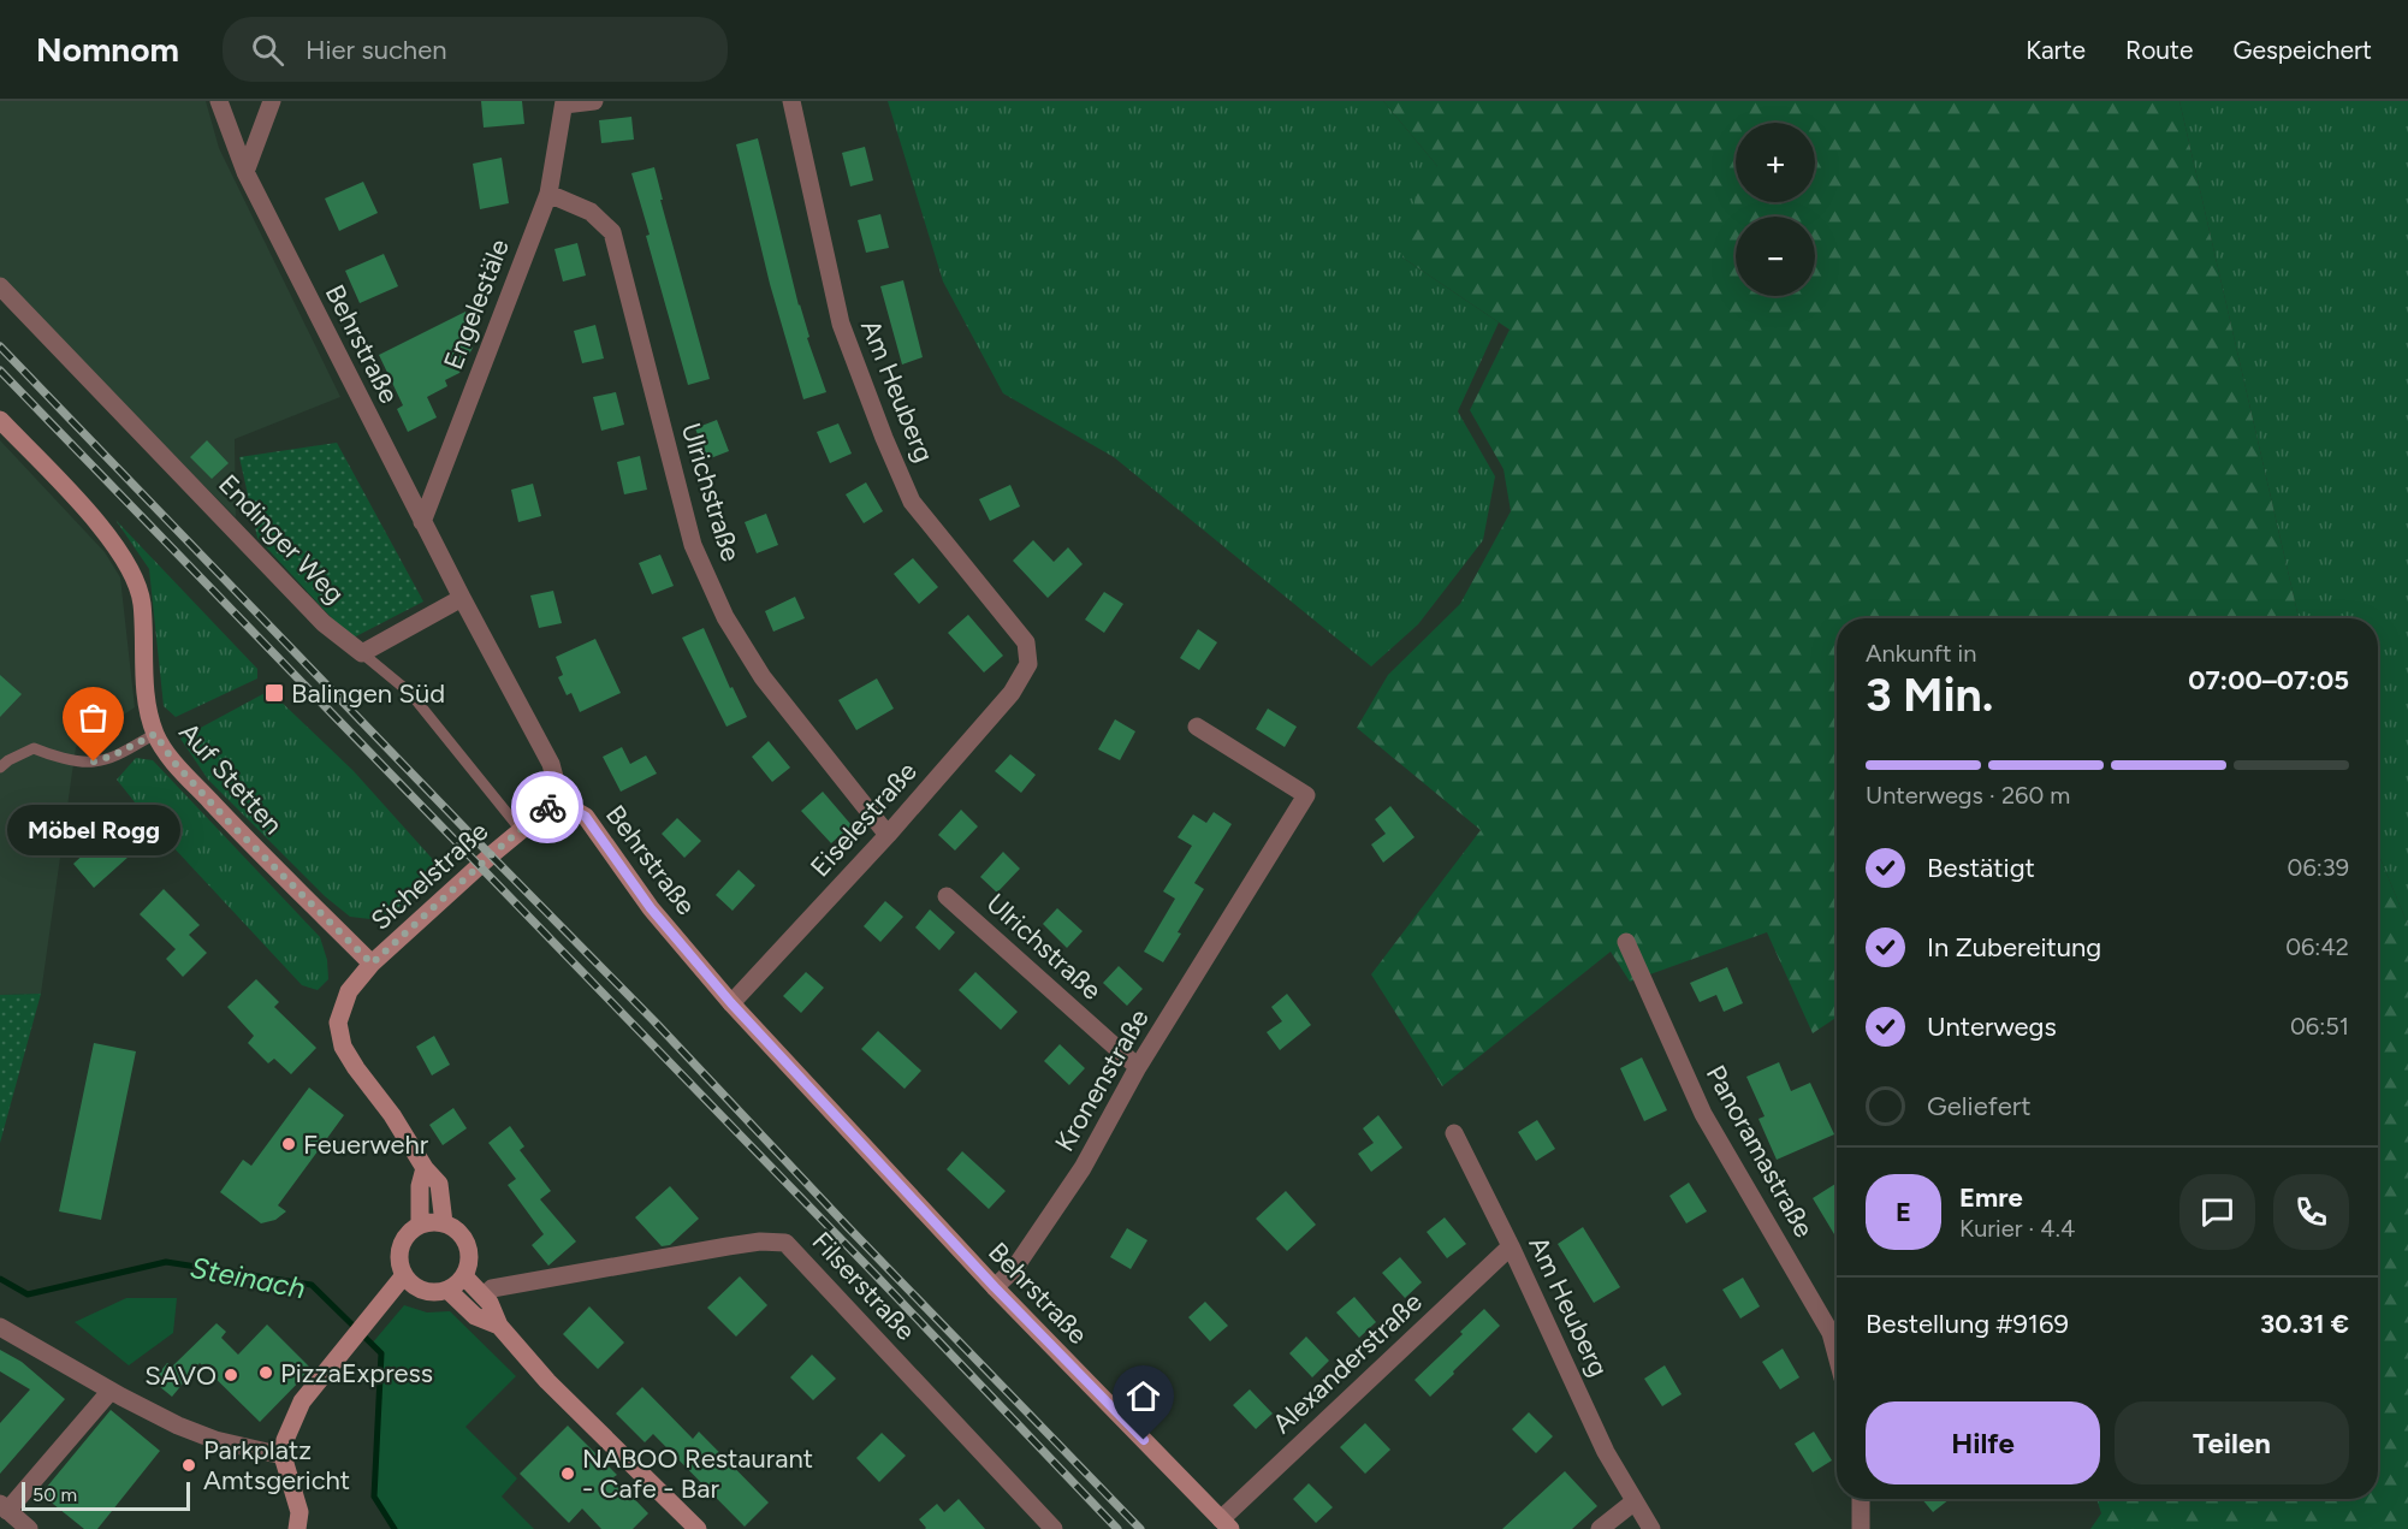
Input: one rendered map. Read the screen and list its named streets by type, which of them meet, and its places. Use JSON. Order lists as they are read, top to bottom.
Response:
{
  "streets": {
    "street": [
      "Engelestäle",
      "Behrstraße",
      "Am Heuberg",
      "Ulrichstraße",
      "Endinger Weg",
      "Auf Stetten",
      "Eiselestraße",
      "Sichelstraße",
      "Kronenstraße",
      "Panoramastraße",
      "Filserstraße",
      "Alexanderstraße"
    ]
  },
  "crossings": [
    ["Engelestäle", "Behrstraße"],
    ["Engelestäle", "Ulrichstraße"],
    ["Behrstraße", "Eiselestraße"],
    ["Behrstraße", "Sichelstraße"],
    ["Behrstraße", "Kronenstraße"],
    ["Behrstraße", "Alexanderstraße"],
    ["Am Heuberg", "Eiselestraße"],
    ["Am Heuberg", "Alexanderstraße"],
    ["Ulrichstraße", "Eiselestraße"],
    ["Ulrichstraße", "Kronenstraße"],
    ["Endinger Weg", "Sichelstraße"],
    ["Auf Stetten", "Sichelstraße"]
  ],
  "water": ["Steinach"],
  "places": {
    "transit": ["Balingen Süd"],
    "other": [
      "Möbel Rogg",
      "Feuerwehr",
      "PizzaExpress",
      "SAVO",
      "Parkplatz Amtsgericht",
      "NABOO Restaurant - Cafe - Bar"
    ]
  },
  "scale_bar": "50 m",
  "page": {
    "header": "Nomnom",
    "search": "Hier suchen",
    "nav": ["Karte", "Route", "Gespeichert"],
    "map_buttons": ["+", "−"],
    "heading": ["3 Min.", "Ankunft in", "07:00–07:05"],
    "panel": [
      "Emre",
      "Kurier · 4.4",
      "Bestellung #9169",
      "30.31 €"
    ],
    "bar": "Unterwegs · 260 m",
    "bubble": "Möbel Rogg",
    "list": [
      ["Bestätigt", "06:39"],
      ["In Zubereitung", "06:42"],
      ["Unterwegs", "06:51"],
      "Geliefert"
    ],
    "round": "E",
    "buttons": ["Hilfe", "Teilen"],
    "scale": "50 m"
  }
}
